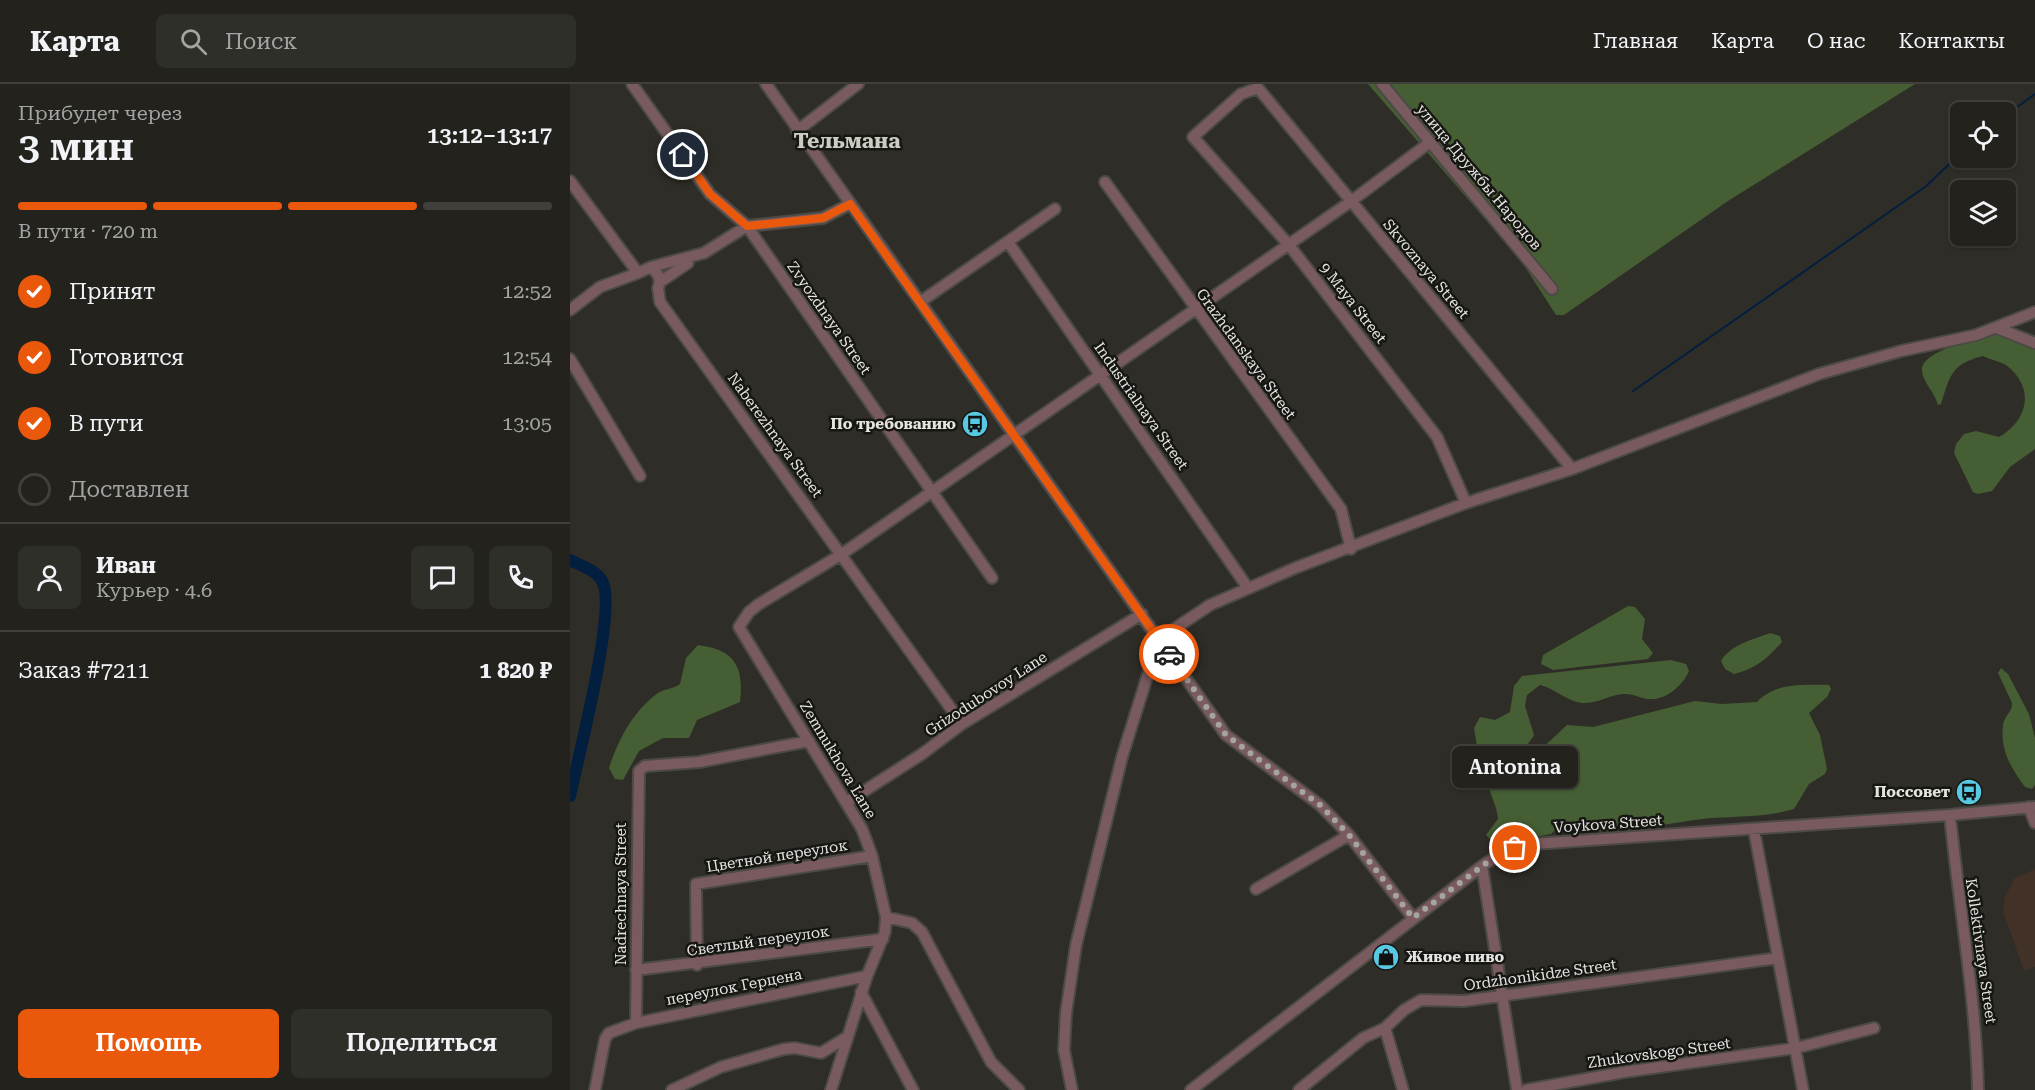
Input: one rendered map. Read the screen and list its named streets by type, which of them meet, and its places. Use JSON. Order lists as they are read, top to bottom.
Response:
{
  "streets": {
    "street": [
      "улица Дружбы Народов",
      "Skvoznaya Street",
      "9 Maya Street",
      "Zvyozdnaya Street",
      "Grazhdanskaya Street",
      "Industrialnaya Street",
      "Naberezhnaya Street",
      "Grizodubovoy Lane",
      "Zemnukhova Lane",
      "Voykova Street",
      "Цветной переулок",
      "Nadrechnaya Street",
      "Светлый переулок",
      "Kollektivnaya Street",
      "Ordzhonikidze Street",
      "переулок Герцена",
      "Zhukovskogo Street"
    ]
  },
  "crossings": [
    ["Skvoznaya Street", "9 Maya Street"],
    ["Naberezhnaya Street", "Grizodubovoy Lane"],
    ["Naberezhnaya Street", "Zemnukhova Lane"],
    ["Grizodubovoy Lane", "Zemnukhova Lane"],
    ["Zemnukhova Lane", "Цветной переулок"],
    ["Zemnukhova Lane", "Nadrechnaya Street"],
    ["Zemnukhova Lane", "Светлый переулок"],
    ["Zemnukhova Lane", "переулок Герцена"],
    ["Voykova Street", "Kollektivnaya Street"],
    ["Цветной переулок", "Светлый переулок"],
    ["Nadrechnaya Street", "Светлый переулок"],
    ["Nadrechnaya Street", "переулок Герцена"]
  ],
  "districts": ["Тельмана"],
  "places": {
    "bus stop": ["По требованию", "Поссовет"],
    "other": ["Antonina"],
    "shop": ["Живое пиво"]
  },
  "page": {
    "header": "Карта",
    "search": "Поиск",
    "nav": [
      "Главная",
      "Карта",
      "О нас",
      "Контакты"
    ],
    "heading": ["3 мин", "Прибудет через", "13:12–13:17"],
    "panel": [
      "Иван",
      "Курьер · 4.6",
      "Заказ #7211",
      "1 820 ₽"
    ],
    "bar": "В пути · 720 m",
    "list": [
      ["Принят", "12:52"],
      ["Готовится", "12:54"],
      ["В пути", "13:05"],
      "Доставлен"
    ],
    "bubble": "Antonina",
    "buttons": ["Помощь", "Поделиться"]
  }
}
